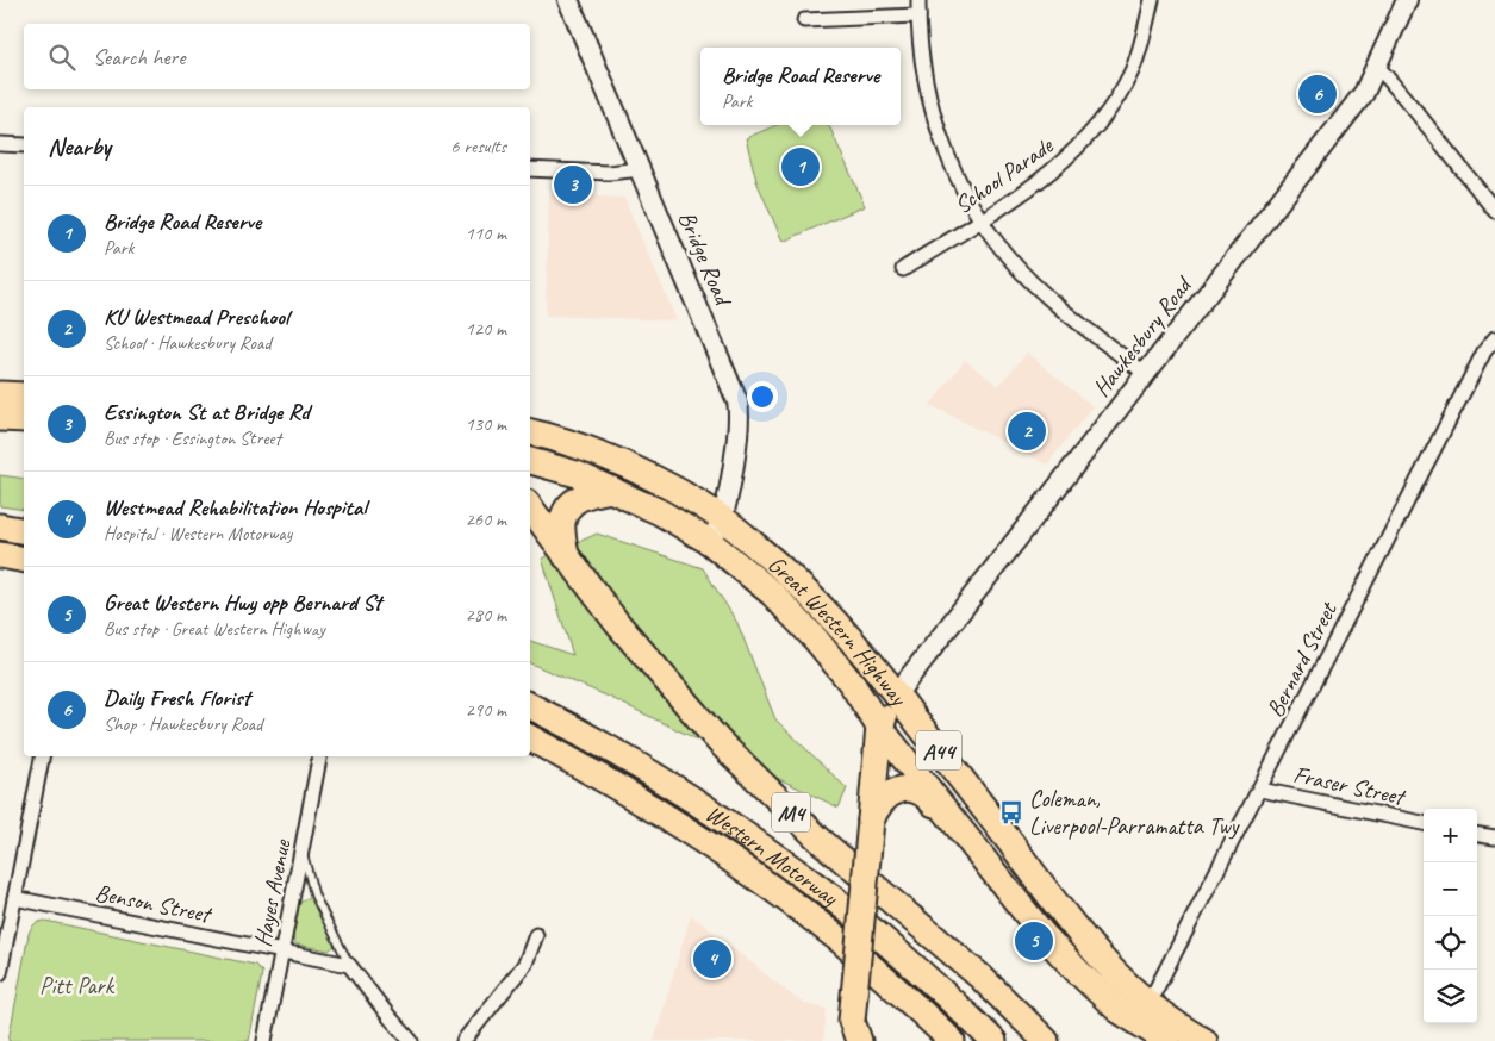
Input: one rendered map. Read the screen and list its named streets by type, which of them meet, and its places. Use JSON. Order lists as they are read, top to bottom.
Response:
{
  "streets": {
    "highway": [
      "Great Western Highway",
      "A44",
      "M4",
      "Western Motorway"
    ],
    "street": [
      "School Parade",
      "Bridge Road",
      "Hawkesbury Road",
      "Bernard Street",
      "Fraser Street",
      "Hayes Avenue",
      "Benson Street"
    ]
  },
  "crossings": [
    ["Bridge Road", "Great Western Highway"],
    ["Hawkesbury Road", "Great Western Highway"],
    ["Great Western Highway", "Bernard Street"],
    ["Bernard Street", "Fraser Street"],
    ["Hayes Avenue", "Benson Street"]
  ],
  "parks": ["Pitt Park"],
  "places": {
    "bus stop": ["Coleman, Liverpool-Parramatta Twy"]
  },
  "page": {
    "search": "Search here",
    "popup": ["Bridge Road Reserve", "Park"],
    "pins": [
      "6",
      "1",
      "3",
      "2",
      "5",
      "4"
    ],
    "heading": ["Nearby", "6 results"],
    "list": [
      {
        "mark": "1",
        "name": "Bridge Road Reserve",
        "note": "Park",
        "value": "110 m"
      },
      {
        "mark": "2",
        "name": "KU Westmead Preschool",
        "note": "School · Hawkesbury Road",
        "value": "120 m"
      },
      {
        "mark": "3",
        "name": "Essington St at Bridge Rd",
        "note": "Bus stop · Essington Street",
        "value": "130 m"
      },
      {
        "mark": "4",
        "name": "Westmead Rehabilitation Hospital",
        "note": "Hospital · Western Motorway",
        "value": "260 m"
      },
      {
        "mark": "5",
        "name": "Great Western Hwy opp Bernard St",
        "note": "Bus stop · Great Western Highway",
        "value": "280 m"
      },
      {
        "mark": "6",
        "name": "Daily Fresh Florist",
        "note": "Shop · Hawkesbury Road",
        "value": "290 m"
      }
    ],
    "map_buttons": ["+", "−"]
  }
}
